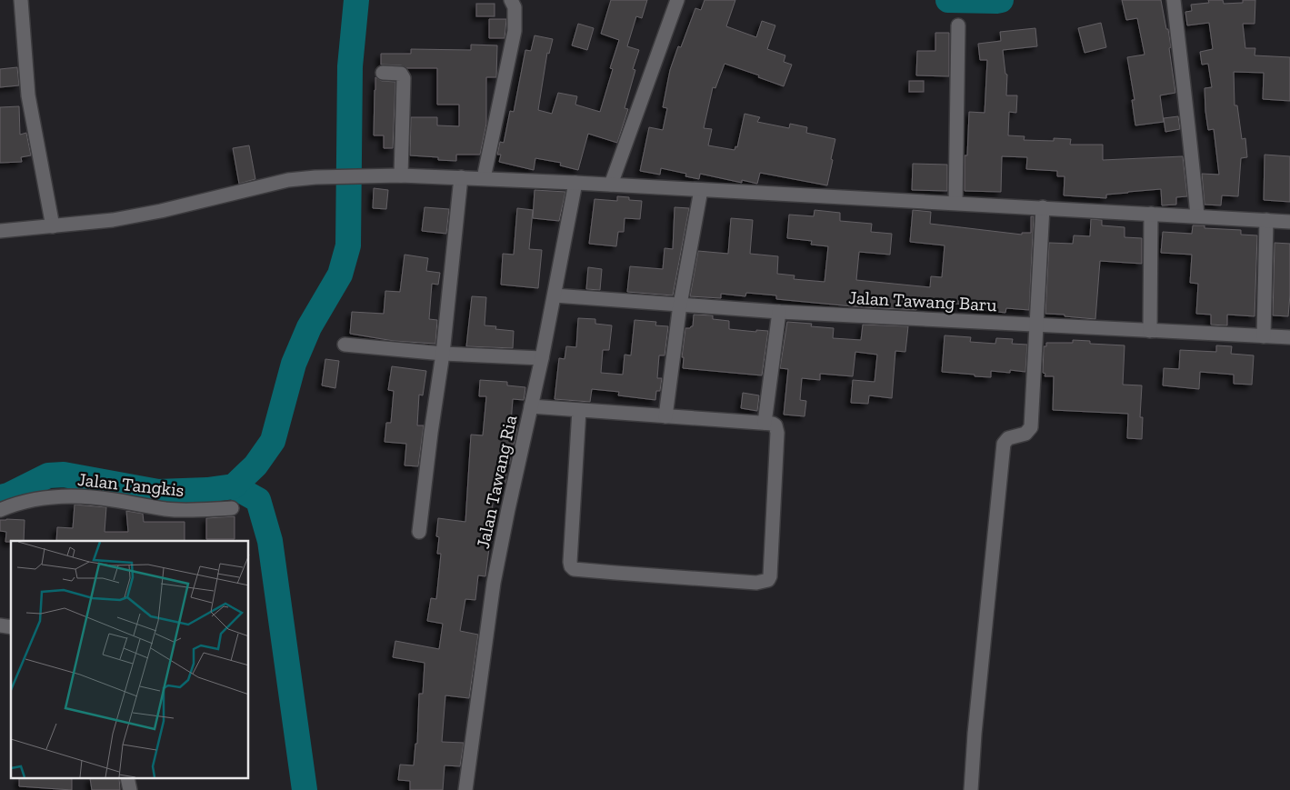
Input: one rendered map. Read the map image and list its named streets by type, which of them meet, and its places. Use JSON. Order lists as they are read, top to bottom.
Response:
{
  "streets": {
    "street": ["Jalan Tawang Baru", "Jalan Tawang Ria", "Jalan Tangkis"]
  },
  "crossings": [
    ["Jalan Tawang Baru", "Jalan Tawang Ria"]
  ]
}
